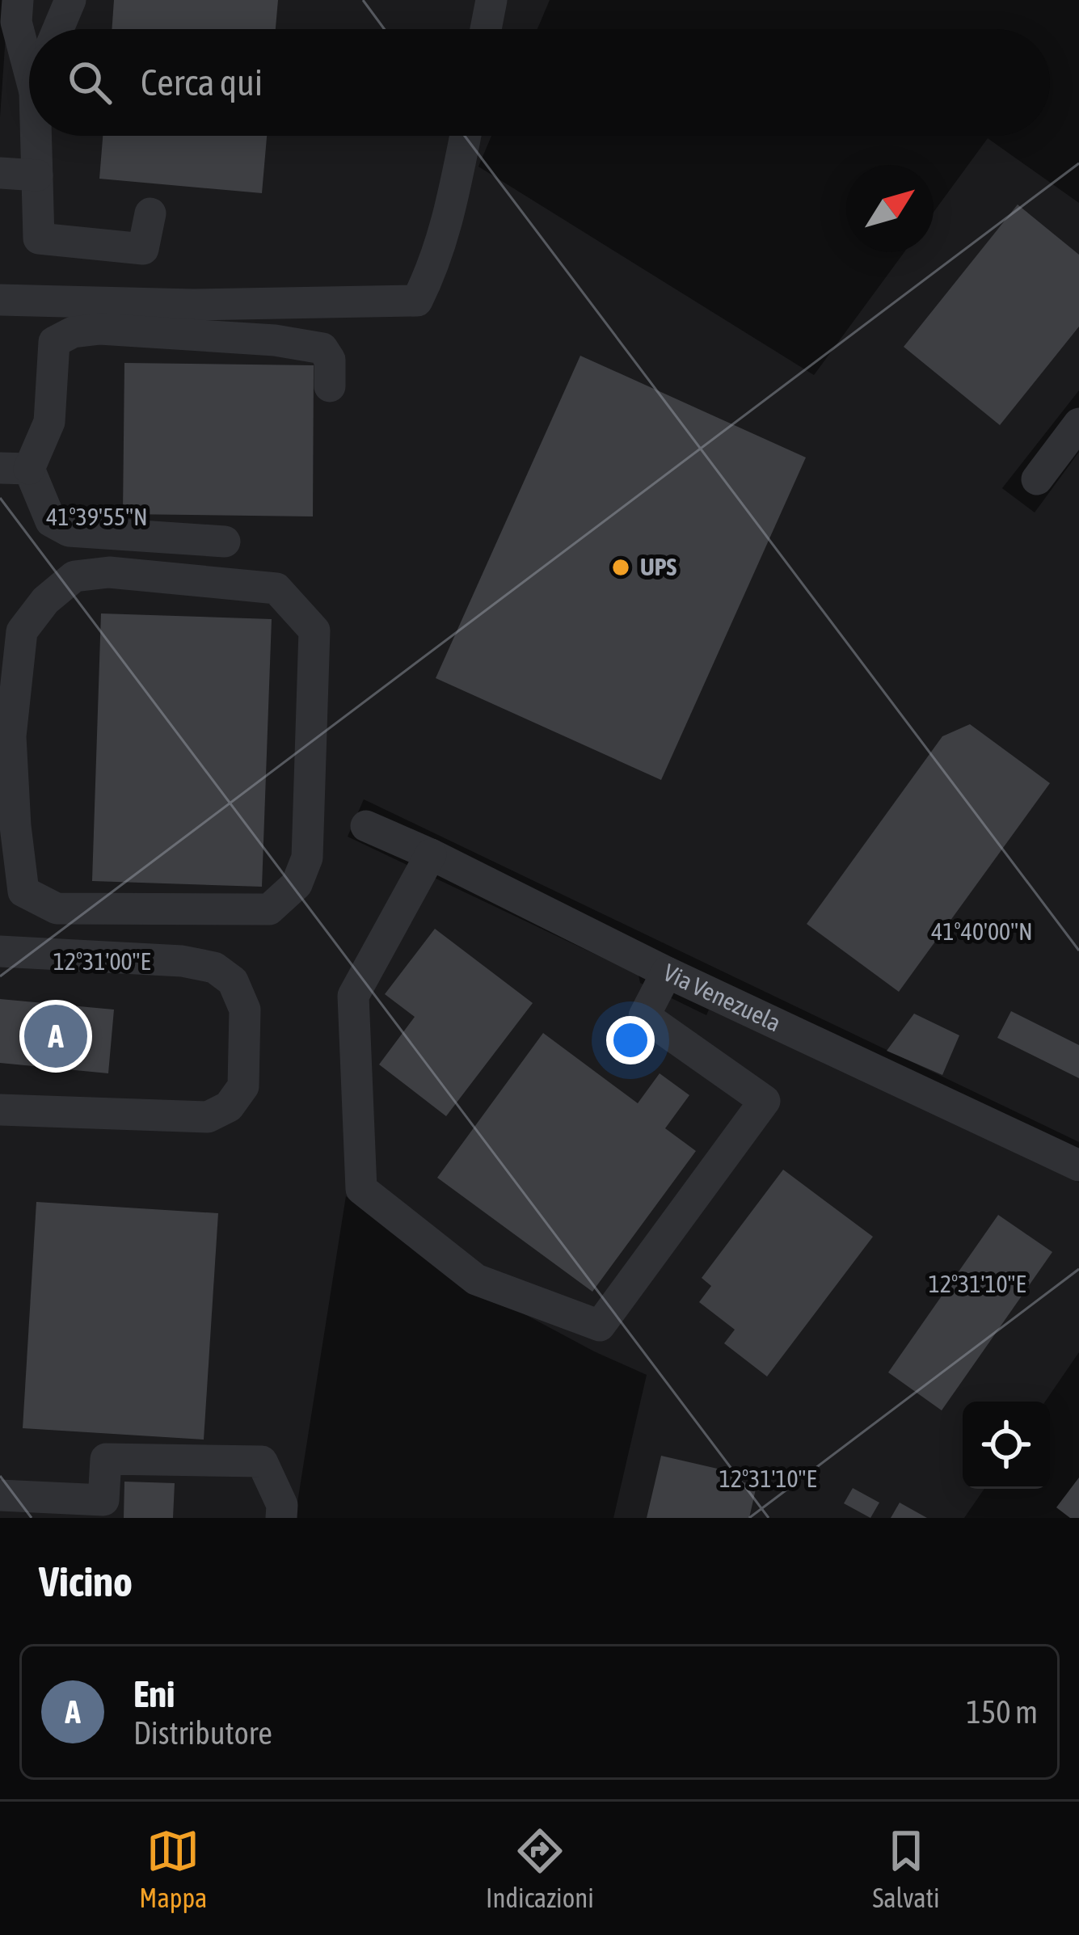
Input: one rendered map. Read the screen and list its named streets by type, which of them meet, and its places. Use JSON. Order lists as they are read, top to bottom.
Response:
{
  "streets": {
    "street": ["Via Venezuela"]
  },
  "places": ["UPS"],
  "north": "top right",
  "page": {
    "search": "Cerca qui",
    "pins": "A",
    "heading": "Vicino",
    "list": [
      {
        "mark": "A",
        "name": "Eni",
        "note": "Distributore",
        "value": "150 m"
      }
    ],
    "nav": ["Mappa", "Indicazioni", "Salvati"]
  },
  "coordinates": [
    "41°39'55\"N",
    "41°40'00\"N",
    "12°31'00\"E",
    "12°31'10\"E"
  ]
}
